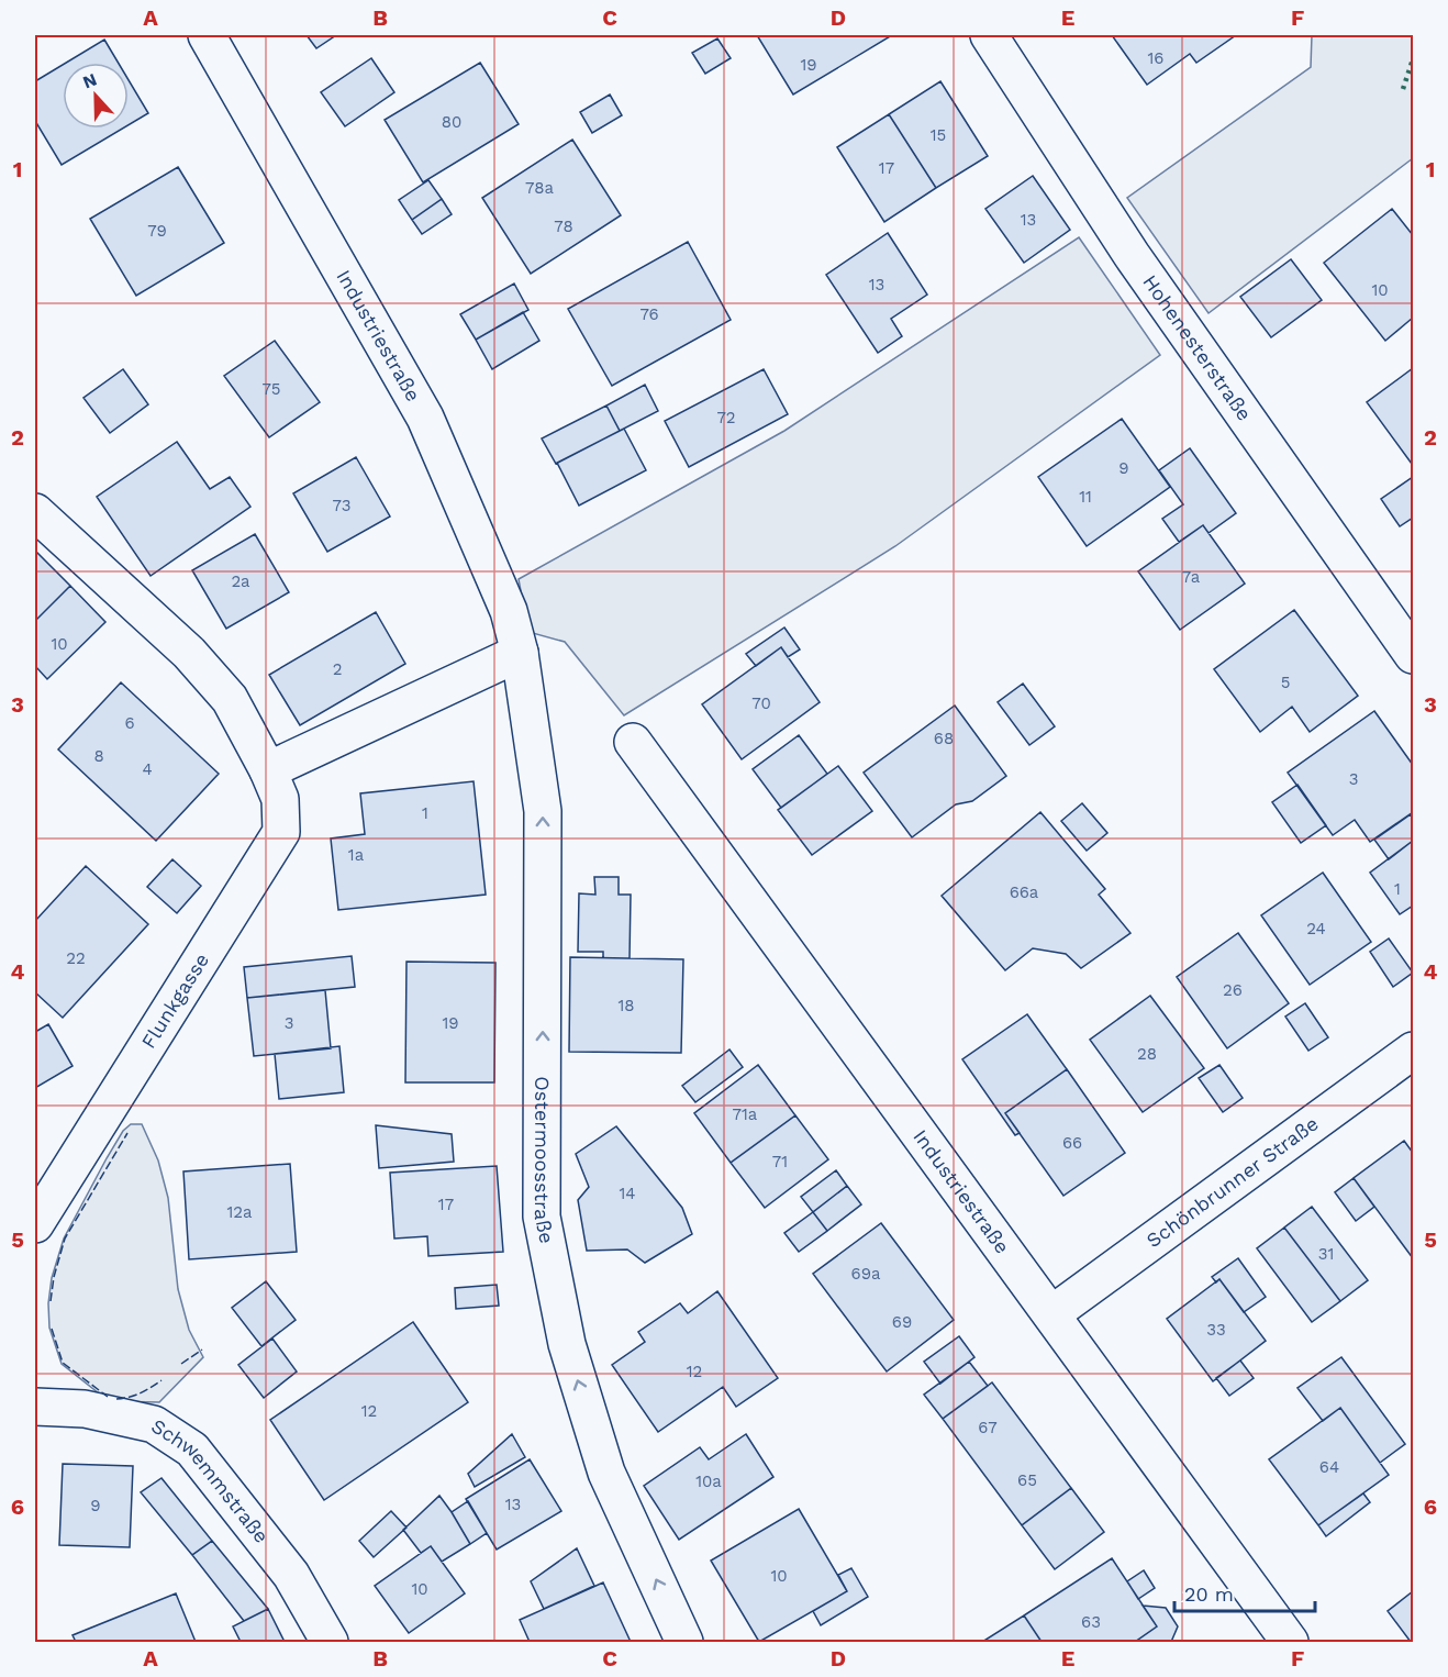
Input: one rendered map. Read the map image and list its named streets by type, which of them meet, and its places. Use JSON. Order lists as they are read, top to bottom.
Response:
{
  "streets": {
    "street": [
      "Industriestraße",
      "Hohenesterstraße",
      "Flunkgasse",
      "Ostermoosstraße",
      "Schönbrunner Straße",
      "Schwemmstraße"
    ]
  },
  "crossings": [
    ["Industriestraße", "Ostermoosstraße"],
    ["Industriestraße", "Schönbrunner Straße"]
  ],
  "one_way": ["Ostermoosstraße"],
  "house_numbers": [
    "16",
    "19",
    "80",
    "15",
    "17",
    "78a",
    "13",
    "78",
    "79",
    "13",
    "10",
    "76",
    "75",
    "72",
    "9",
    "11",
    "73",
    "7a",
    "2a",
    "10",
    "2",
    "5",
    "70",
    "6",
    "68",
    "8",
    "4",
    "3",
    "1",
    "1a",
    "1",
    "66a",
    "24",
    "22",
    "26",
    "18",
    "3",
    "19",
    "28",
    "71a",
    "66",
    "71",
    "14",
    "17",
    "12a",
    "31",
    "69a",
    "69",
    "33",
    "12",
    "12",
    "67",
    "64",
    "65",
    "10a",
    "13",
    "9",
    "10",
    "10",
    "63"
  ],
  "scale_bar": "20 m",
  "north": "top",
  "grid": {
    "columns": [
      "A",
      "B",
      "C",
      "D",
      "E",
      "F"
    ],
    "rows": [
      "1",
      "2",
      "3",
      "4",
      "5",
      "6"
    ]
  }
}
